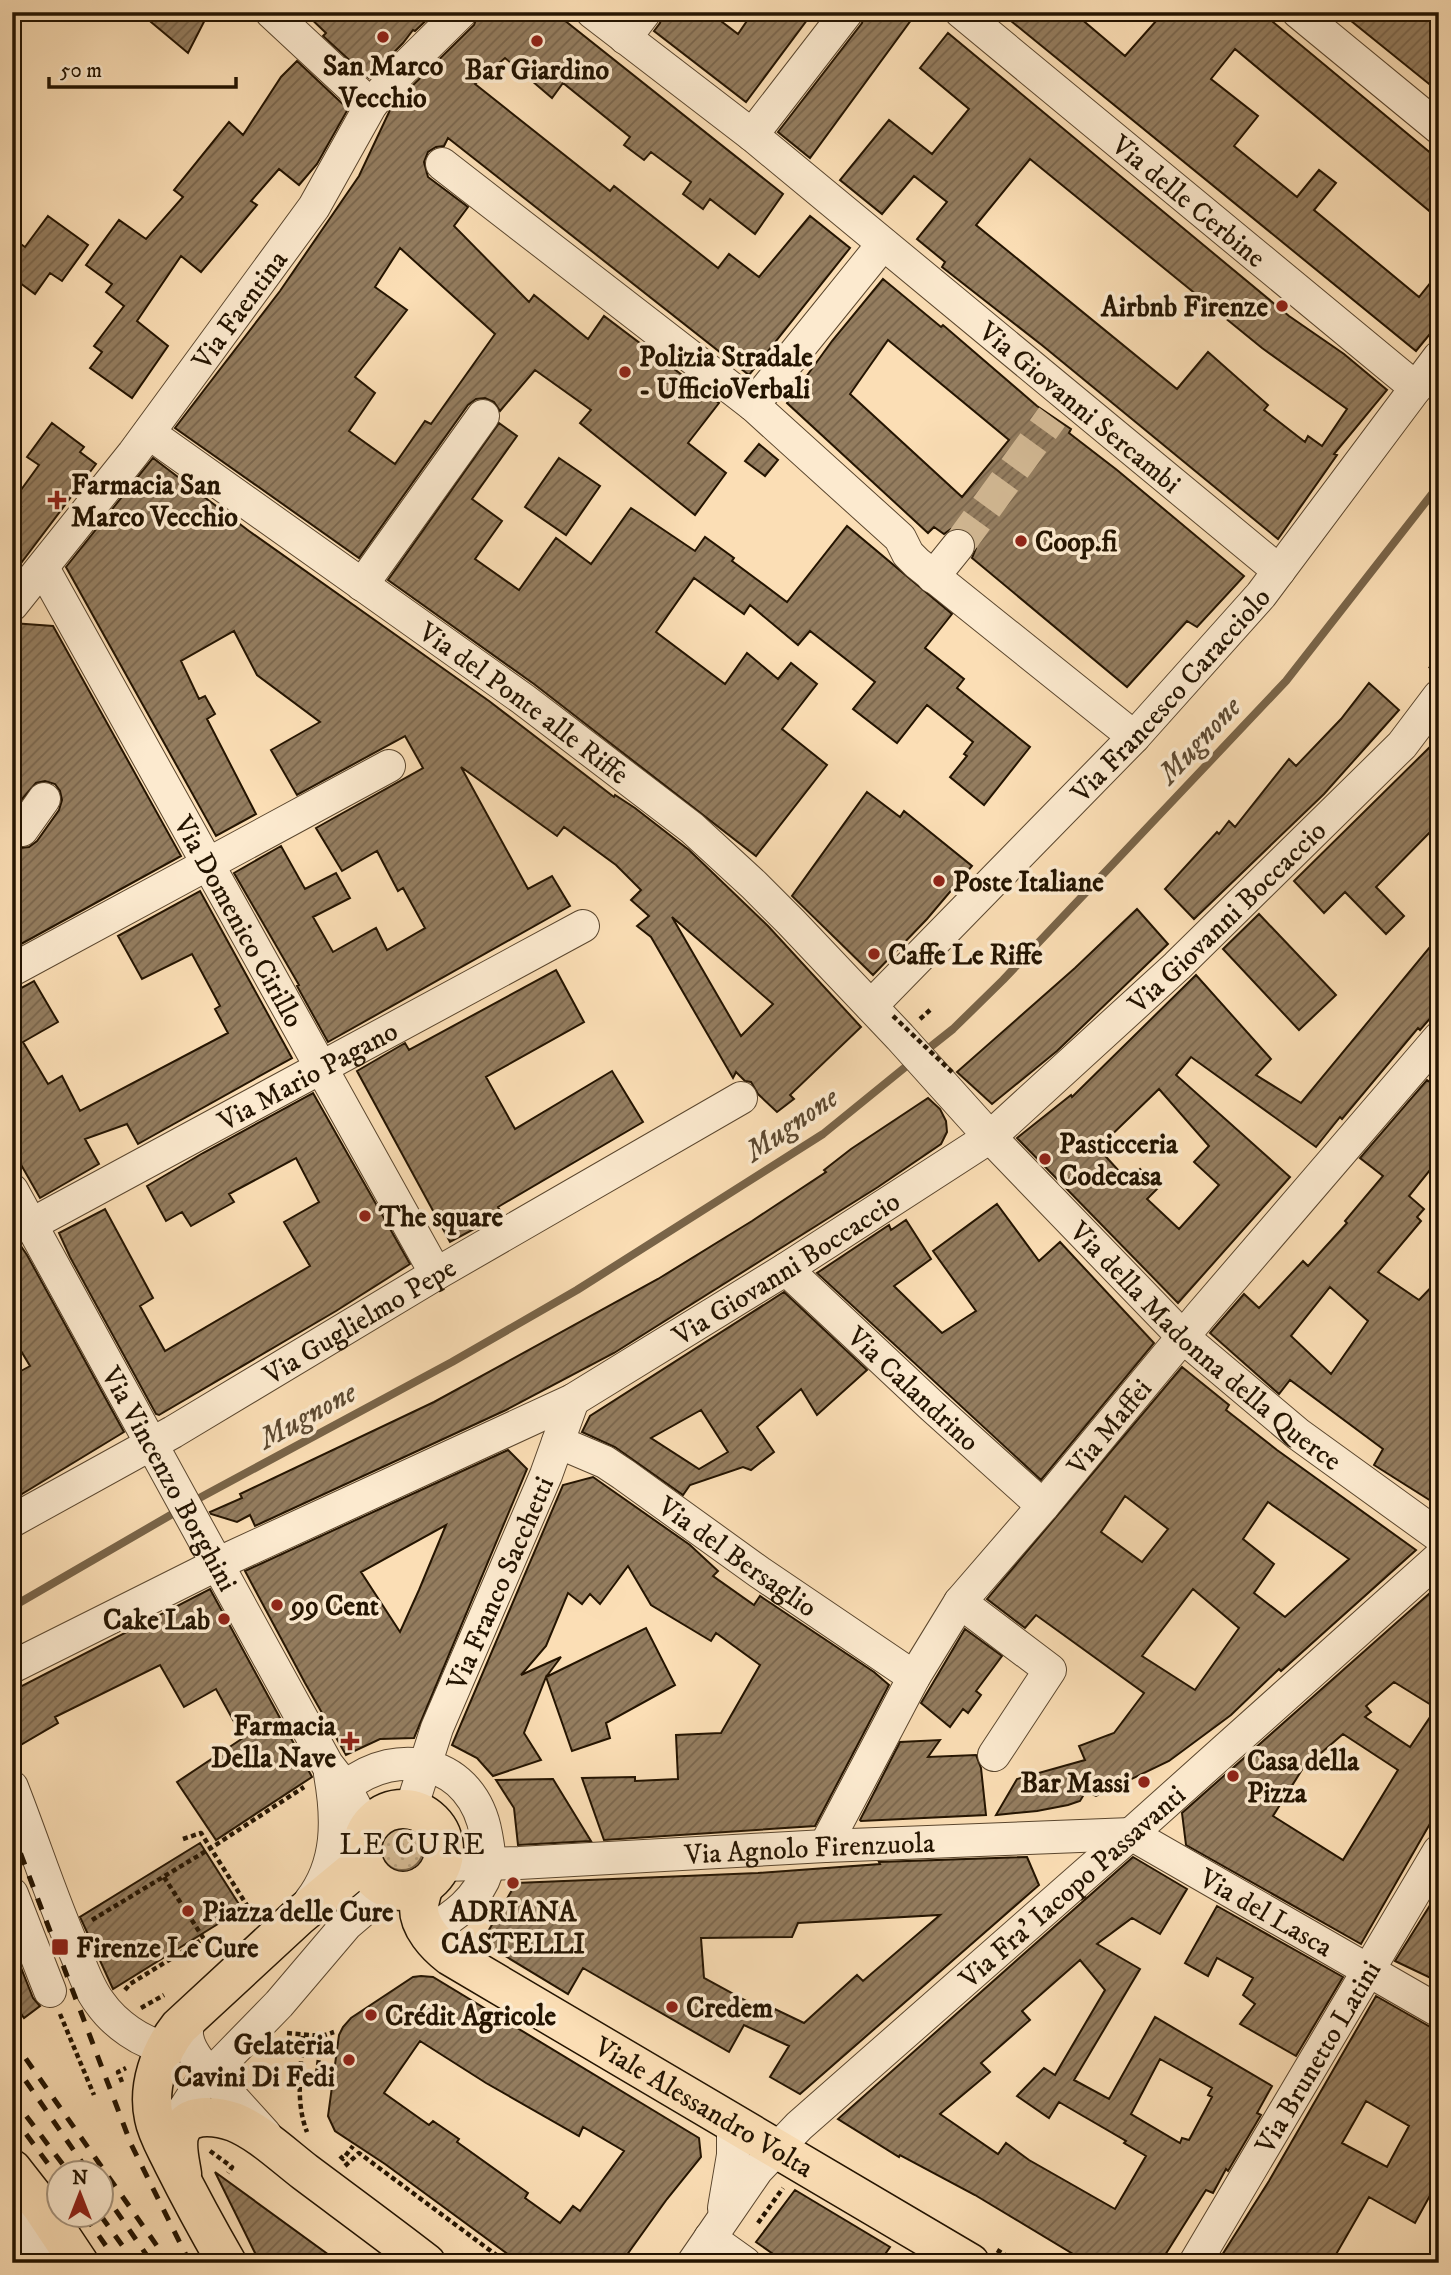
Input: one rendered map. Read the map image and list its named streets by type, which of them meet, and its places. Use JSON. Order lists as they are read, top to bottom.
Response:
{
  "streets": {
    "main road": ["Viale Alessandro Volta"],
    "street": [
      "Via delle Cerbine",
      "Via Faentina",
      "Via Giovanni Sercambi",
      "Via Francesco Caracciolo",
      "Via del Ponte alle Riffe",
      "Via Giovanni Boccaccio",
      "Via Domenico Cirillo",
      "Via Mario Pagano",
      "Via Guglielmo Pepe",
      "Via della Madonna della Querce",
      "Via Calandrino",
      "Via Maffei",
      "Via Vincenzo Borghini",
      "Via del Bersaglio",
      "Via Franco Sacchetti",
      "Via Agnolo Firenzuola",
      "Via Fra' Iacopo Passavanti",
      "Via del Lasca",
      "Via Brunetto Latini"
    ]
  },
  "crossings": [
    ["Via delle Cerbine", "Via Francesco Caracciolo"],
    ["Via Faentina", "Via del Ponte alle Riffe"],
    ["Via Faentina", "Via Domenico Cirillo"],
    ["Via Giovanni Sercambi", "Via Francesco Caracciolo"],
    ["Via Francesco Caracciolo", "Via del Ponte alle Riffe"],
    ["Via del Ponte alle Riffe", "Via della Madonna della Querce"],
    ["Via Giovanni Boccaccio", "Via della Madonna della Querce"],
    ["Via Giovanni Boccaccio", "Via Calandrino"],
    ["Via Giovanni Boccaccio", "Via Vincenzo Borghini"],
    ["Via Giovanni Boccaccio", "Via Franco Sacchetti"],
    ["Via Domenico Cirillo", "Via Mario Pagano"],
    ["Via Domenico Cirillo", "Via Guglielmo Pepe"],
    ["Via Mario Pagano", "Via Vincenzo Borghini"],
    ["Via Guglielmo Pepe", "Via Vincenzo Borghini"],
    ["Via della Madonna della Querce", "Via Maffei"],
    ["Via Calandrino", "Via Maffei"],
    ["Via Maffei", "Via del Bersaglio"],
    ["Via Maffei", "Via Agnolo Firenzuola"],
    ["Via del Bersaglio", "Via Franco Sacchetti"],
    ["Via Agnolo Firenzuola", "Via Fra' Iacopo Passavanti"],
    ["Via Agnolo Firenzuola", "Via del Lasca"],
    ["Via Fra' Iacopo Passavanti", "Via del Lasca"],
    ["Via Fra' Iacopo Passavanti", "Viale Alessandro Volta"],
    ["Via del Lasca", "Via Brunetto Latini"]
  ],
  "districts": ["LE CURE"],
  "water": ["Mugnone"],
  "places": {
    "other": [
      "San Marco Vecchio",
      "Bar Giardino",
      "Airbnb Firenze",
      "Polizia Stradale - UfficioVerbali",
      "Coop.fi",
      "Poste Italiane",
      "Caffe Le Riffe",
      "Pasticceria Codecasa",
      "The square",
      "99 Cent",
      "Cake Lab",
      "Casa della Pizza",
      "Bar Massi",
      "ADRIANA CASTELLI",
      "Piazza delle Cure",
      "Credem",
      "Crédit Agricole",
      "Gelateria Cavini Di Fedi"
    ],
    "health": ["Farmacia San Marco Vecchio", "Farmacia Della Nave"],
    "transit": ["Firenze Le Cure"]
  },
  "scale_bar": "50 m",
  "north": "top"
}
